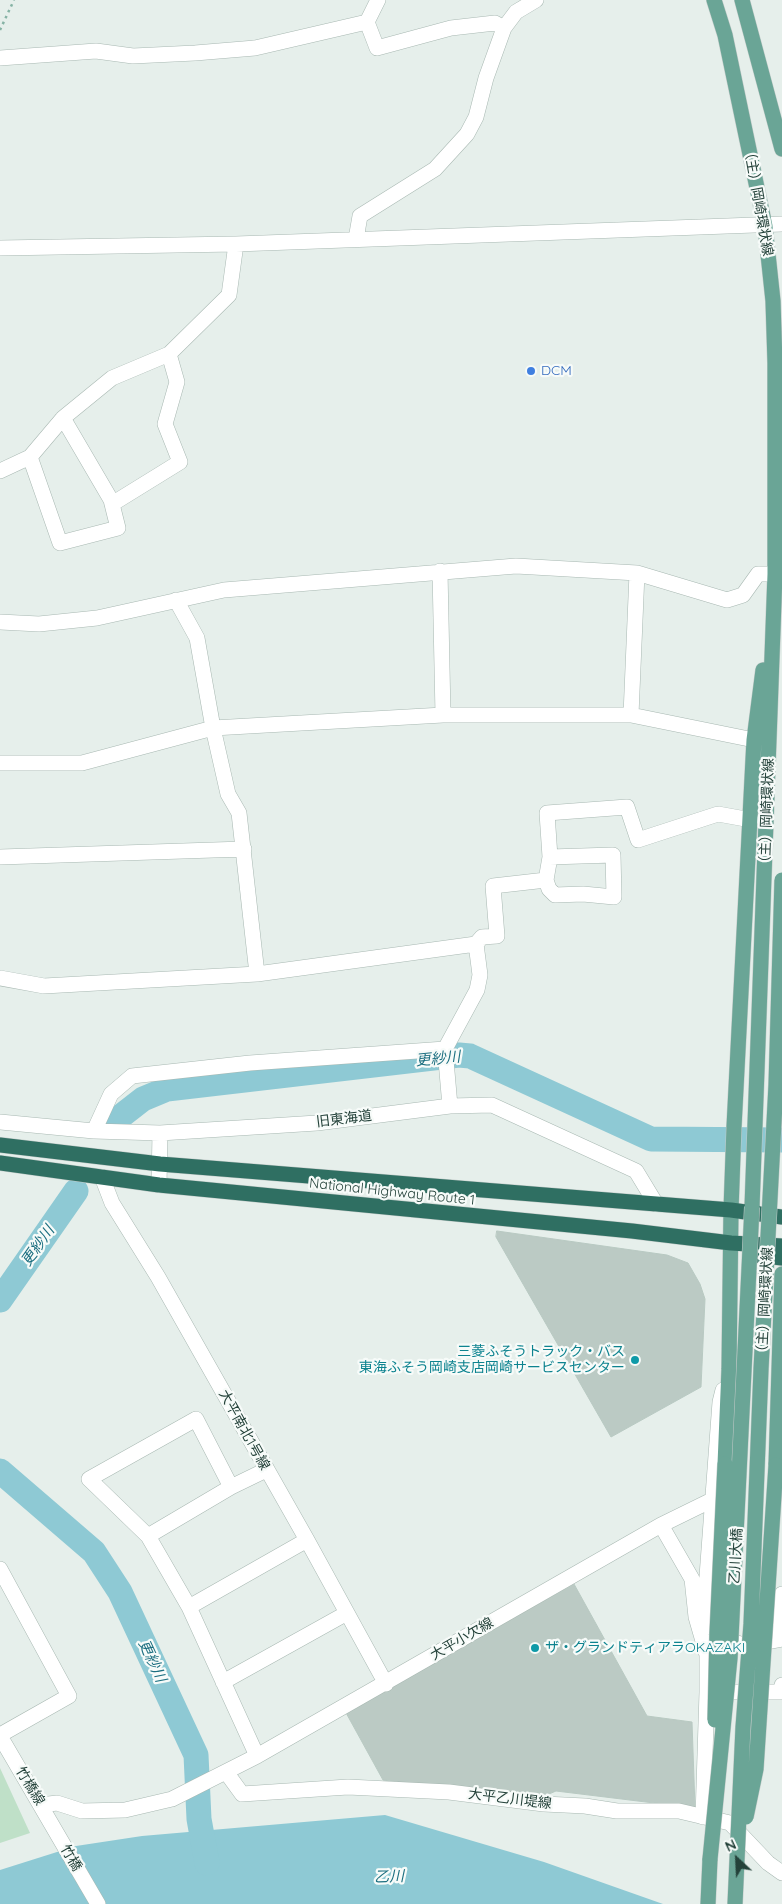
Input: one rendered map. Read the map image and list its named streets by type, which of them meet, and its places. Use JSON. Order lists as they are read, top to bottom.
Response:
{
  "streets": {
    "highway": ["National Highway Route 1"],
    "main road": ["（主）岡崎環状線", "乙川大橋"],
    "street": [
      "旧東海道",
      "大平南北1号線",
      "大平小欠線",
      "竹橋線",
      "大平乙川堤線",
      "竹橋"
    ]
  },
  "crossings": [
    ["（主）岡崎環状線", "乙川大橋"],
    ["旧東海道", "National Highway Route 1"],
    ["National Highway Route 1", "大平南北1号線"],
    ["大平南北1号線", "大平小欠線"],
    ["大平小欠線", "竹橋線"],
    ["大平小欠線", "大平乙川堤線"],
    ["大平小欠線", "竹橋"],
    ["竹橋線", "竹橋"]
  ],
  "water": ["更紗川", "乙川"],
  "places": ["DCM", "三菱ふそうトラック・バス 東海ふそう岡崎支店岡崎サービスセンター", "ザ・グランドティアラOKAZAKI"],
  "north": "top left"
}
